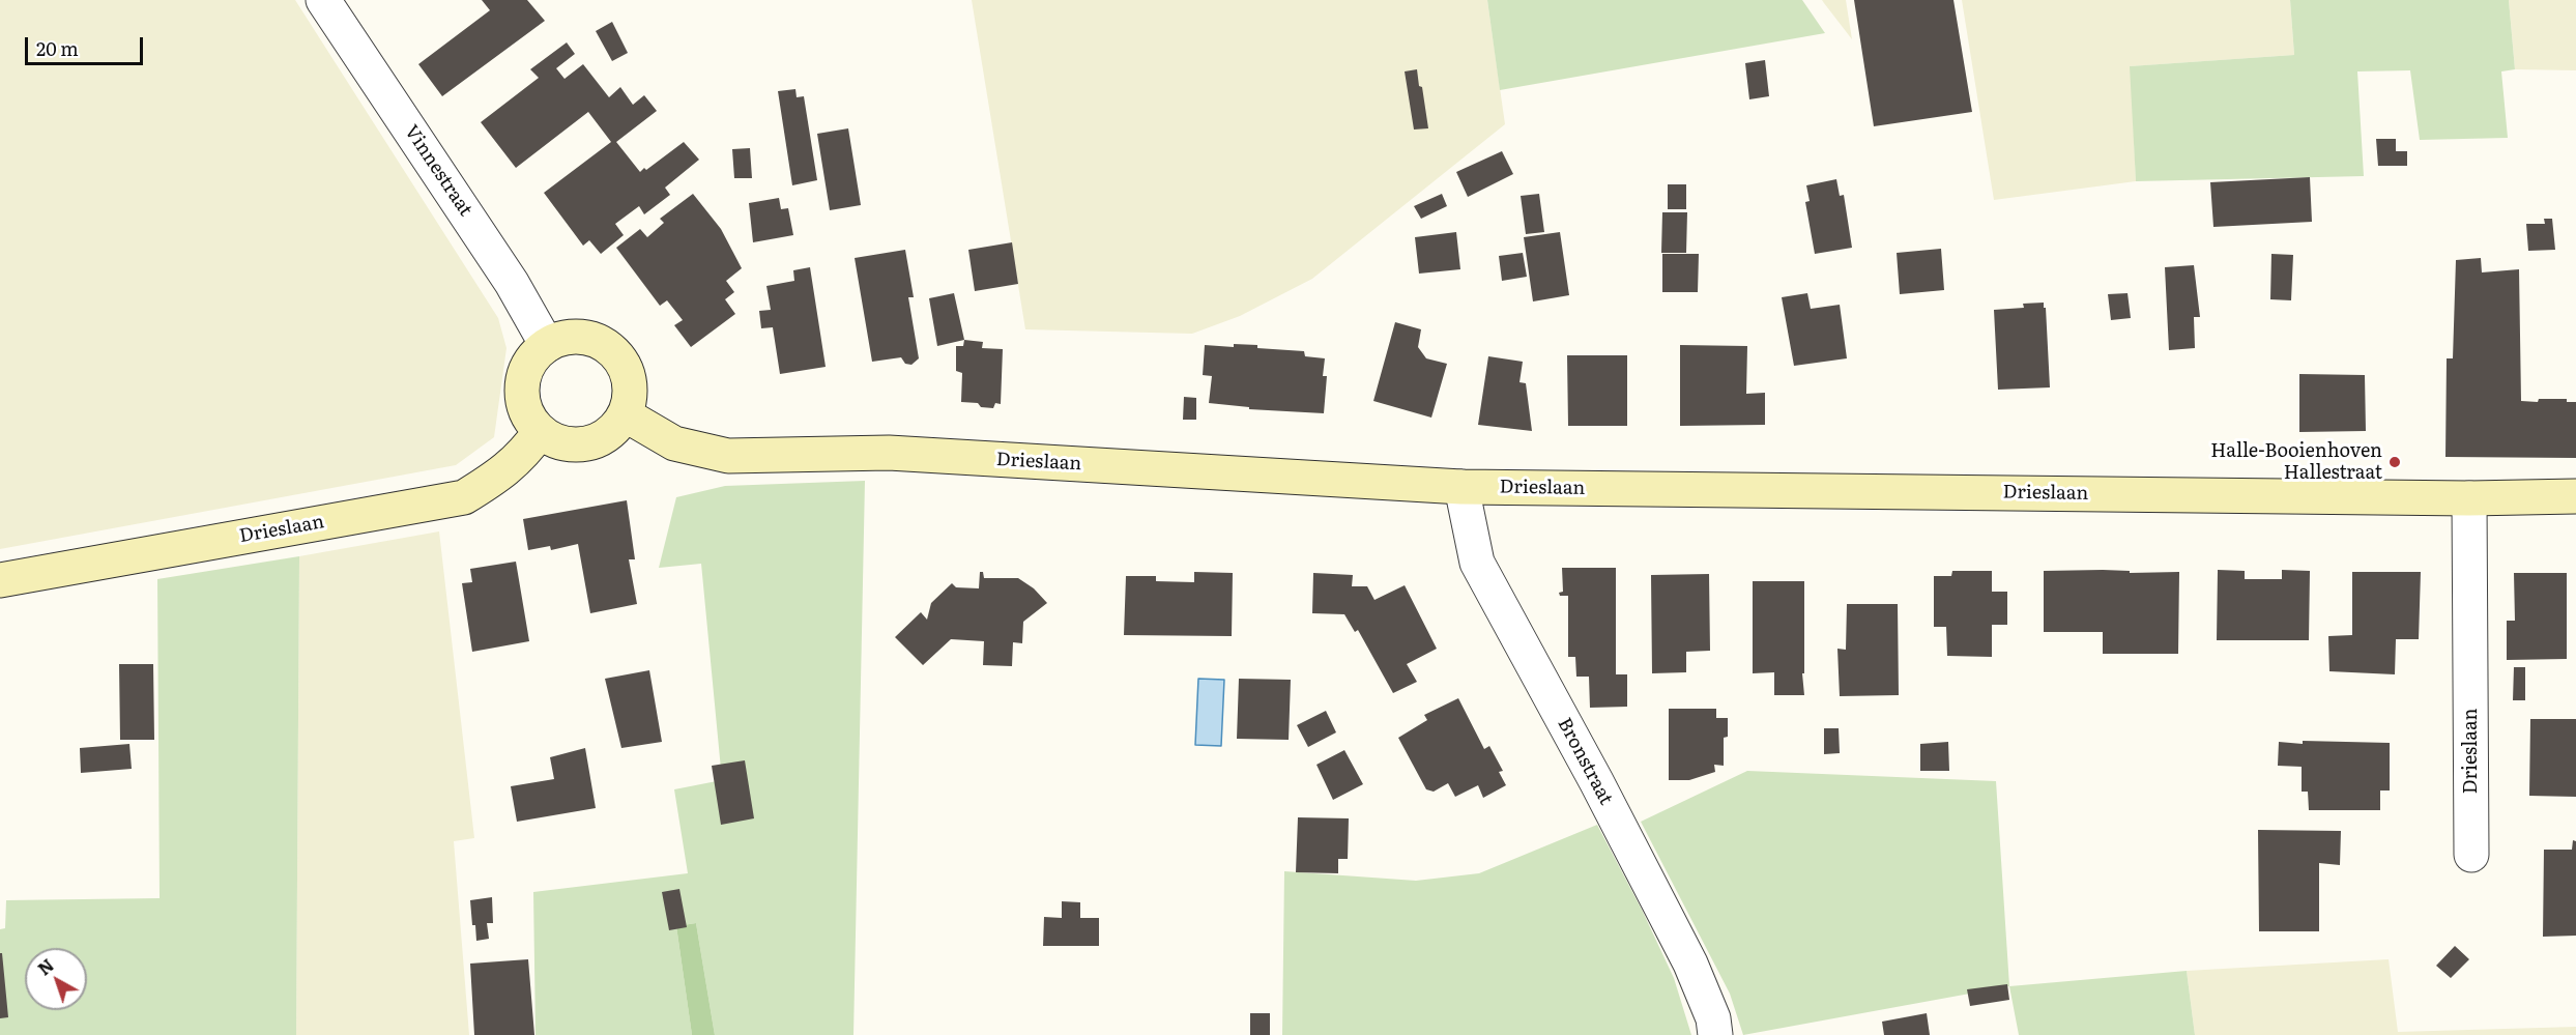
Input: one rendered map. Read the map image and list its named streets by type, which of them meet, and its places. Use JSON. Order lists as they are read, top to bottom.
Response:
{
  "streets": {
    "street": ["Vinnestraat", "Drieslaan", "Bronstraat"]
  },
  "crossings": [
    ["Vinnestraat", "Drieslaan"],
    ["Drieslaan", "Bronstraat"]
  ],
  "places": ["Halle-Booienhoven Hallestraat"],
  "scale_bar": "20 m",
  "north": "top left"
}
